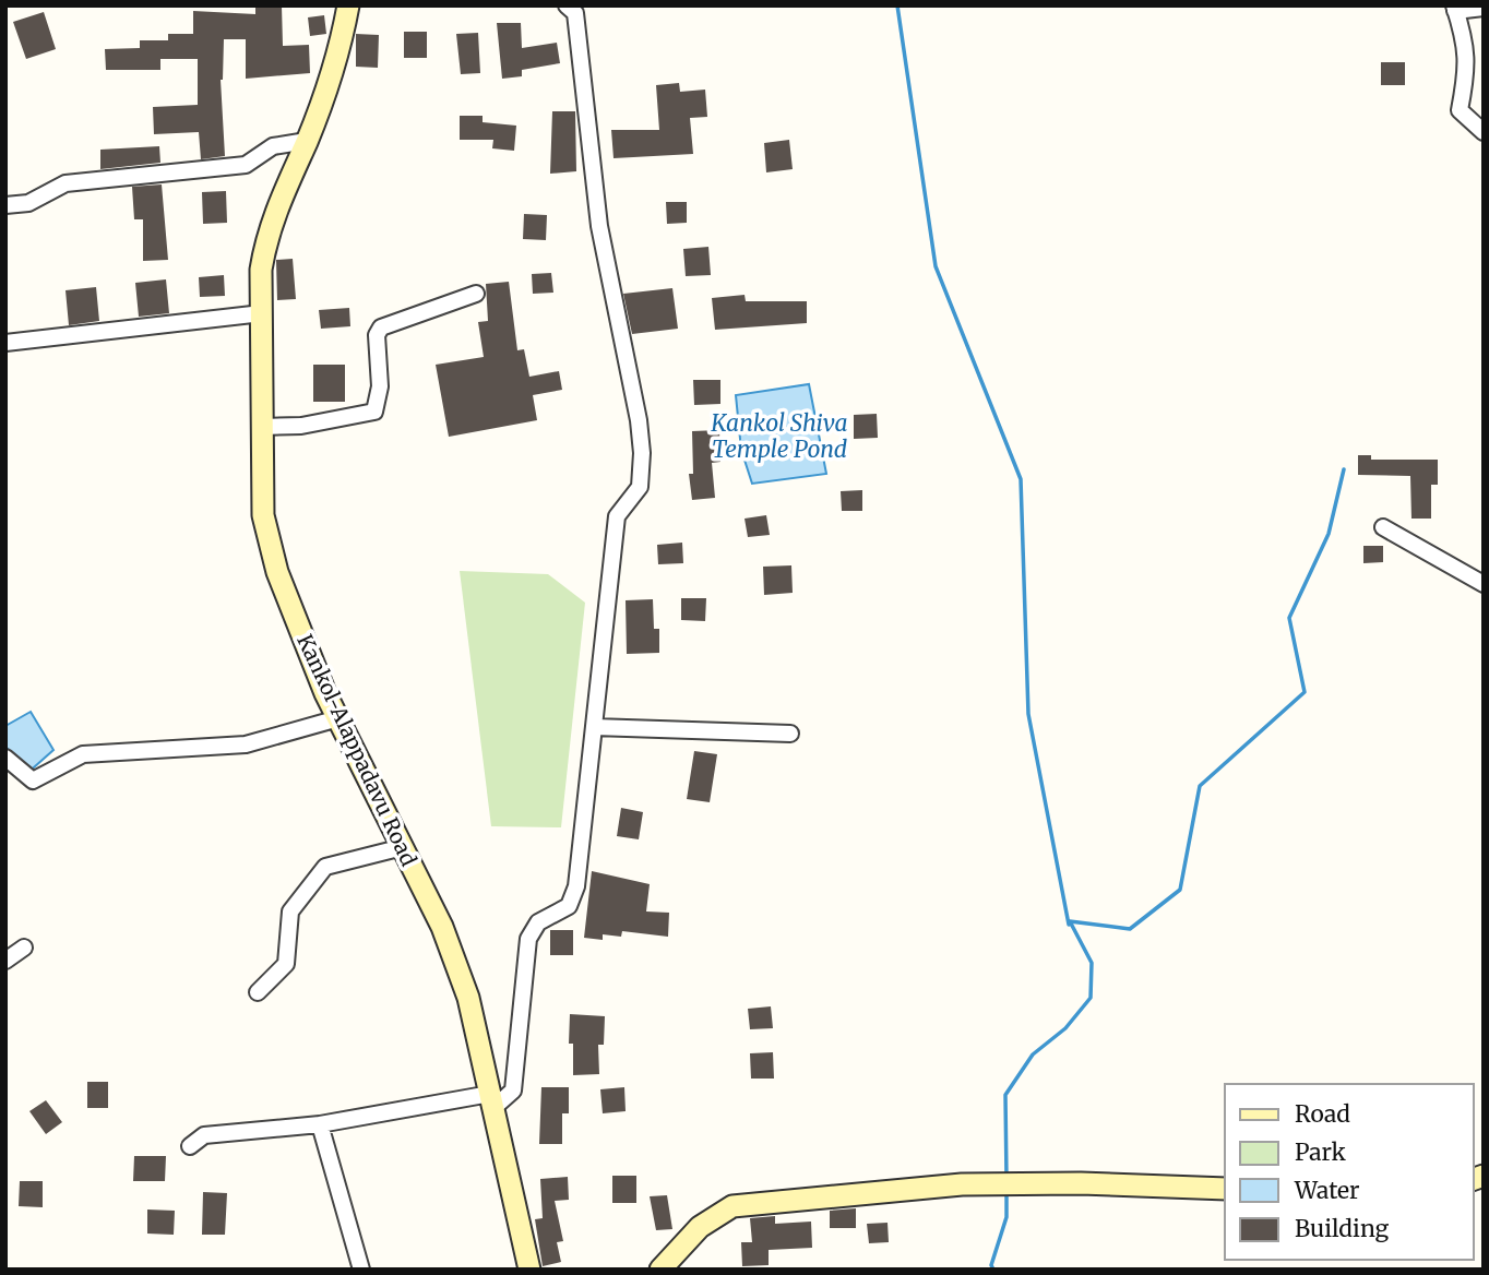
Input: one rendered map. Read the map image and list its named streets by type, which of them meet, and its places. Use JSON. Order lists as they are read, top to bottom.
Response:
{
  "streets": {
    "main road": ["Kankol-Alappadavu Road"]
  },
  "water": ["Kankol Shiva Temple Pond"],
  "legend": [
    "Road",
    "Park",
    "Water",
    "Building"
  ]
}
